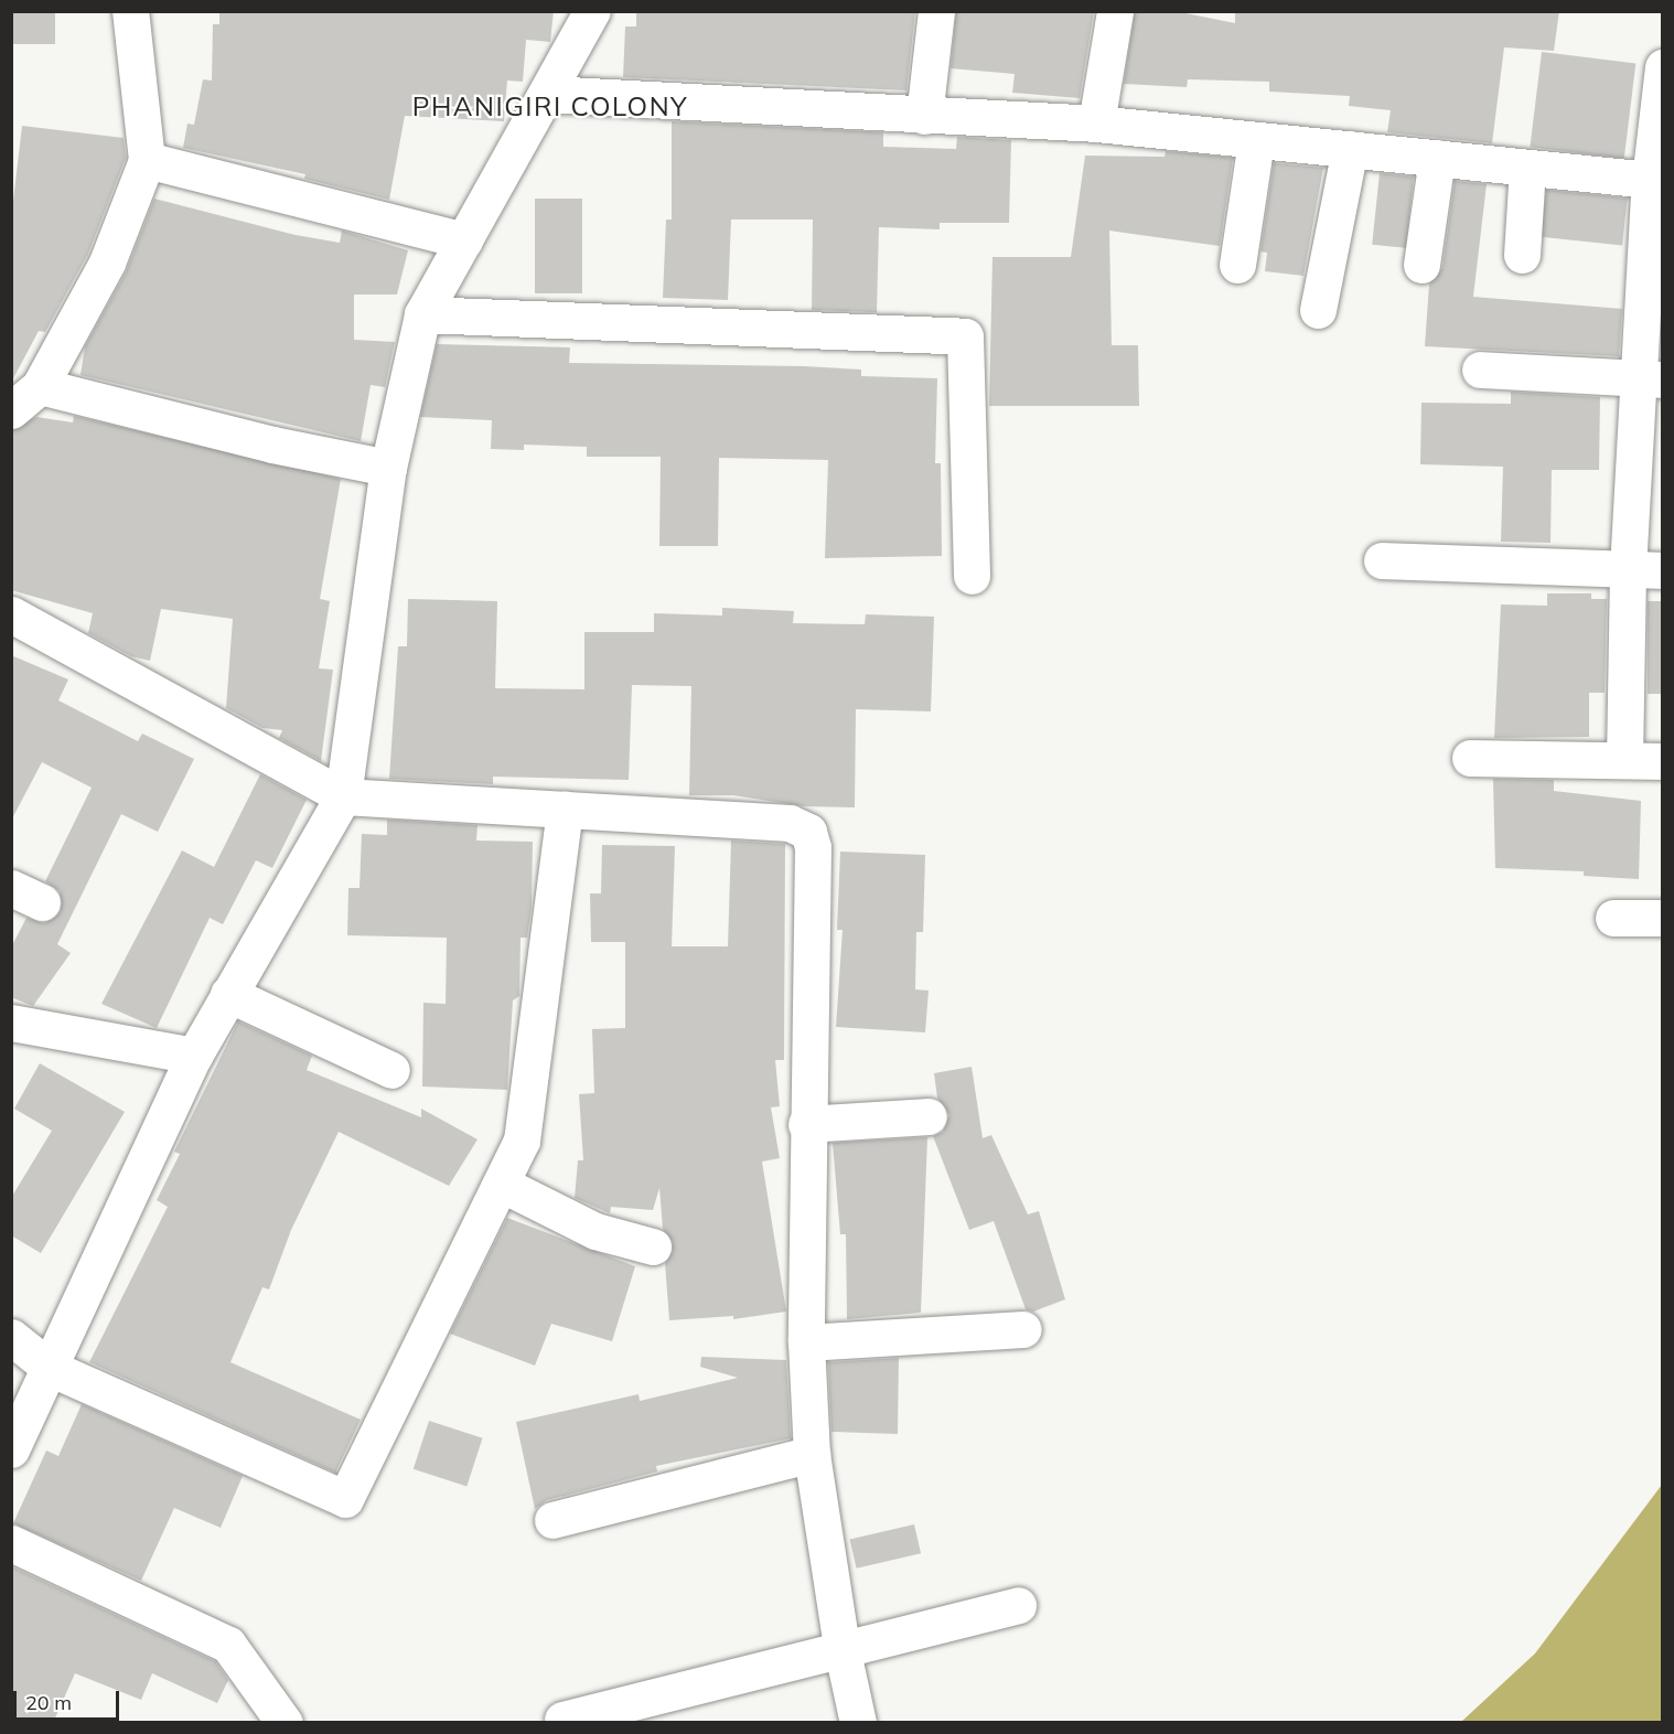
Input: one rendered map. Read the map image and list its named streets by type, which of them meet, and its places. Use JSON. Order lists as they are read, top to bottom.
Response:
{
  "districts": ["PHANIGIRI COLONY"],
  "scale_bar": "20 m"
}
